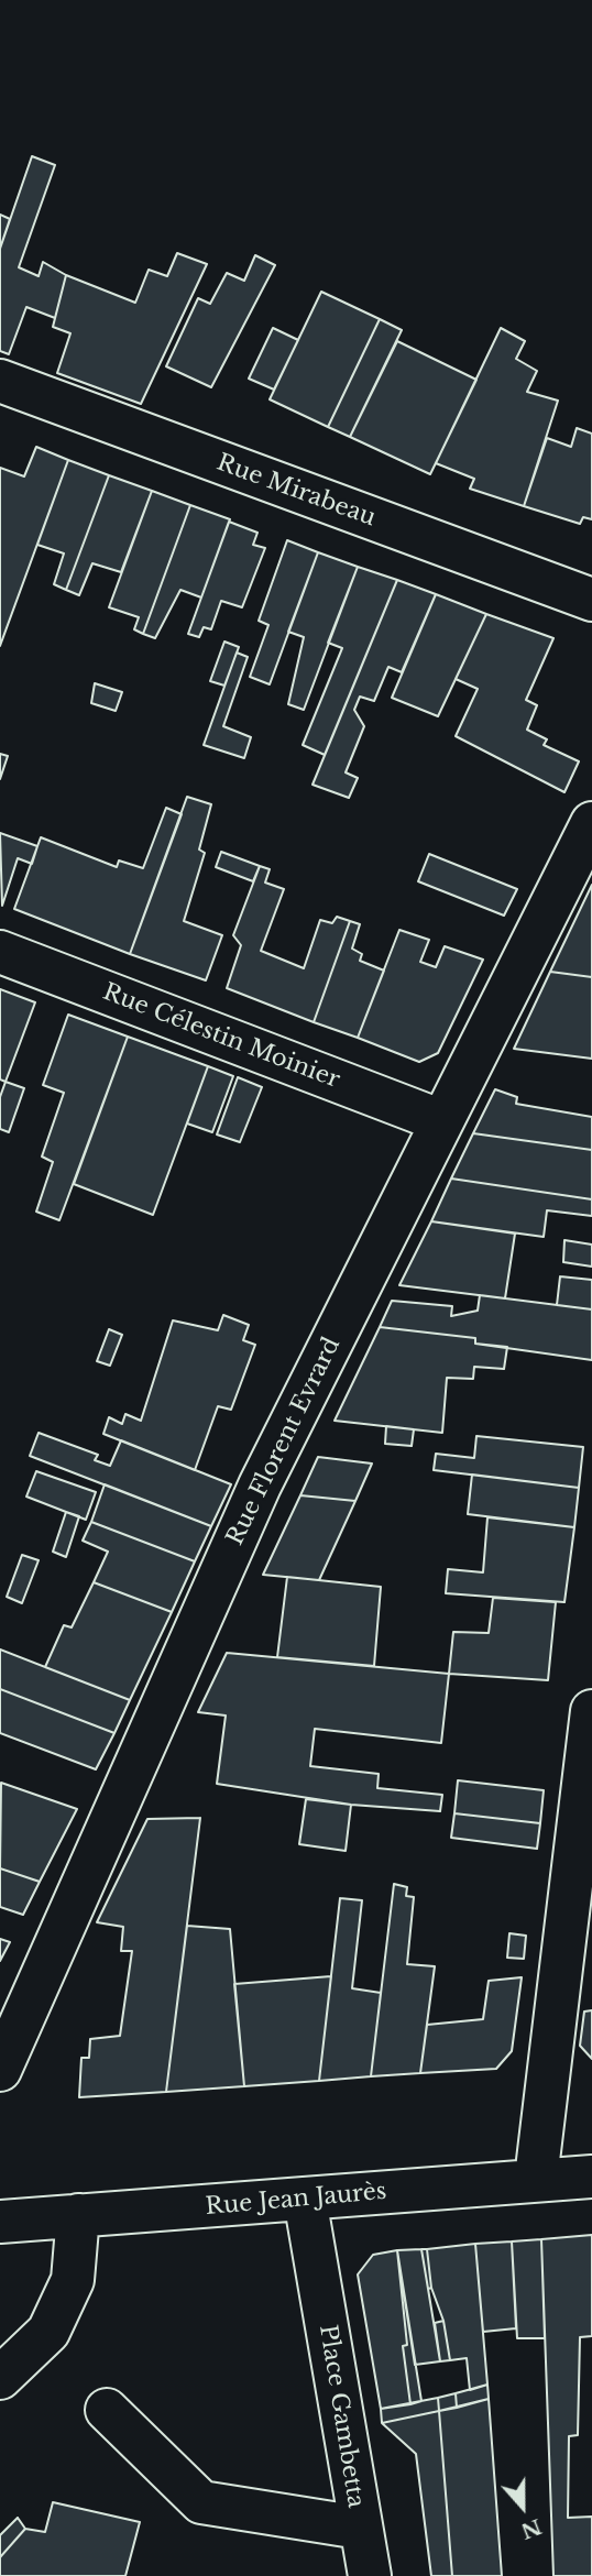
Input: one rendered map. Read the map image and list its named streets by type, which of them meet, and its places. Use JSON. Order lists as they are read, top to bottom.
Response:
{
  "streets": {
    "street": [
      "Rue Mirabeau",
      "Rue Célestin Moinier",
      "Rue Florent Evrard",
      "Rue Jean Jaurès",
      "Place Gambetta"
    ]
  },
  "crossings": [
    ["Rue Célestin Moinier", "Rue Florent Evrard"],
    ["Rue Jean Jaurès", "Place Gambetta"]
  ],
  "north": "bottom"
}
